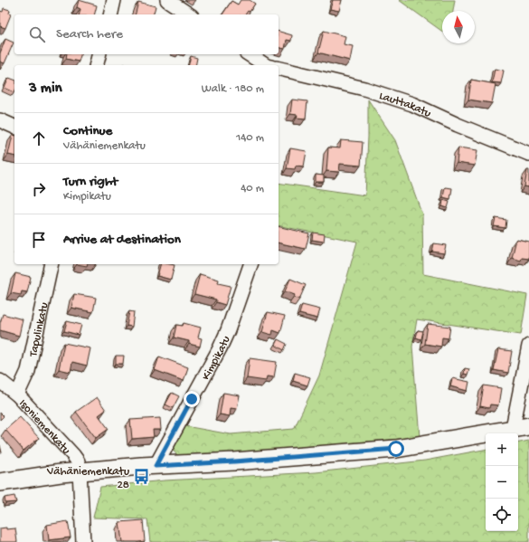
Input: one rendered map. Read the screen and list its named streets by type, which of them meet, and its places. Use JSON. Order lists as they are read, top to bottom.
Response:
{
  "streets": {
    "street": [
      "Lauttakatu",
      "Tapulinkatu",
      "Kimpikatu",
      "Isoniemenkatu"
    ]
  },
  "crossings": [
    ["Tapulinkatu", "Isoniemenkatu"]
  ],
  "places": {
    "bus stop": ["Vähäniemenkatu 28"]
  },
  "north": "top",
  "page": {
    "search": "Search here",
    "heading": ["3 min", "Walk · 180 m"],
    "list": [
      ["Continue", "Vähäniemenkatu", "140 m"],
      ["Turn right", "Kimpikatu", "40 m"],
      "Arrive at destination"
    ],
    "map_buttons": ["+", "−"]
  }
}
